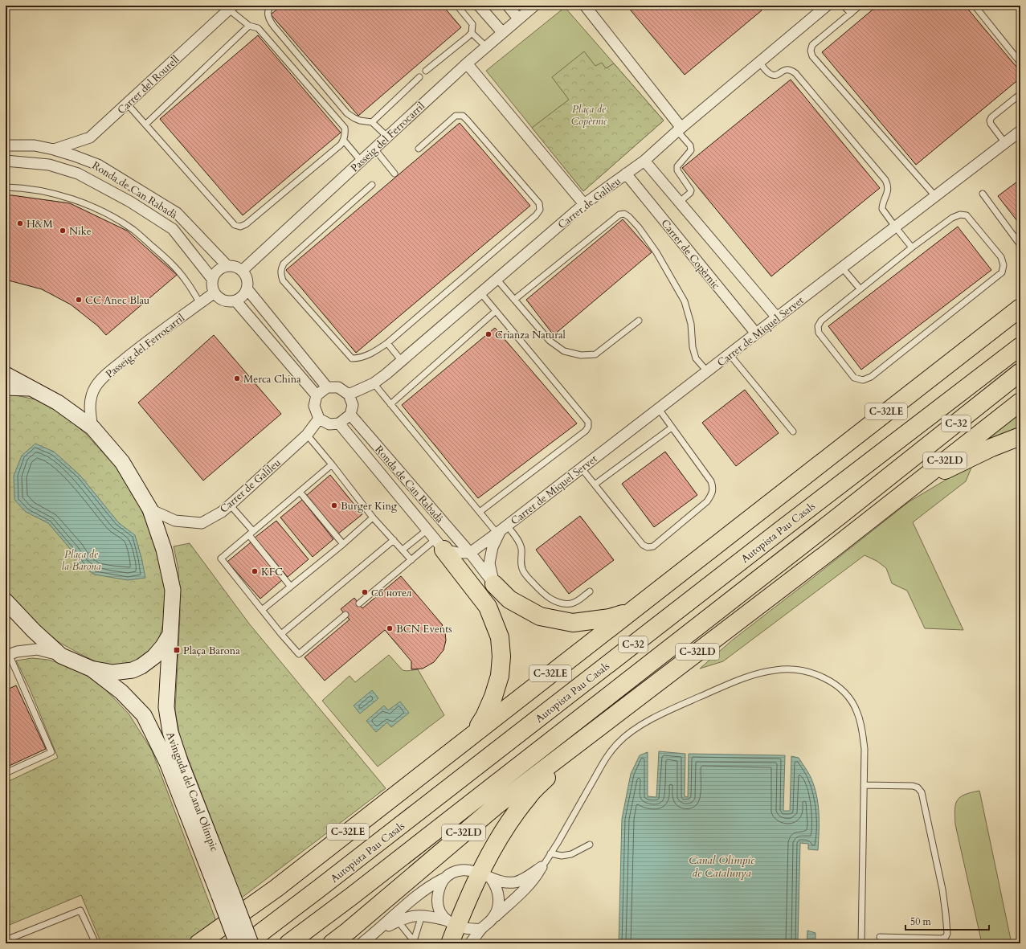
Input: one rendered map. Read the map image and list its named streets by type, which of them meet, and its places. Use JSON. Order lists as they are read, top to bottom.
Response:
{
  "streets": {
    "highway": [
      "C-32LE",
      "C-32",
      "C-32LD",
      "Autopista Pau Casals"
    ],
    "street": [
      "Carrer del Rourell",
      "Passeig del Ferrocarril",
      "Ronda de Can Rabadà",
      "Carrer de Galileu",
      "Carrer de Copèrnic",
      "Carrer de Miquel Servet",
      "Avinguda del Canal Olímpic"
    ]
  },
  "crossings": [
    ["Carrer del Rourell", "Ronda de Can Rabadà"],
    ["Passeig del Ferrocarril", "Ronda de Can Rabadà"],
    ["Ronda de Can Rabadà", "Carrer de Galileu"],
    ["Ronda de Can Rabadà", "Carrer de Miquel Servet"],
    ["Carrer de Galileu", "Carrer de Copèrnic"],
    ["Carrer de Copèrnic", "Carrer de Miquel Servet"]
  ],
  "water": ["Canal Olimpic de Catalunya"],
  "parks": ["Plaça de Copèrnic", "Plaça de la Barona"],
  "places": {
    "other": [
      "H&M",
      "Nike",
      "CC Anec Blau",
      "Crianza Natural",
      "Merca China",
      "Burger King",
      "KFC",
      "Сб нотел",
      "BCN Events"
    ],
    "transit": ["Plaça Barona"]
  },
  "scale_bar": "50 m"
}
